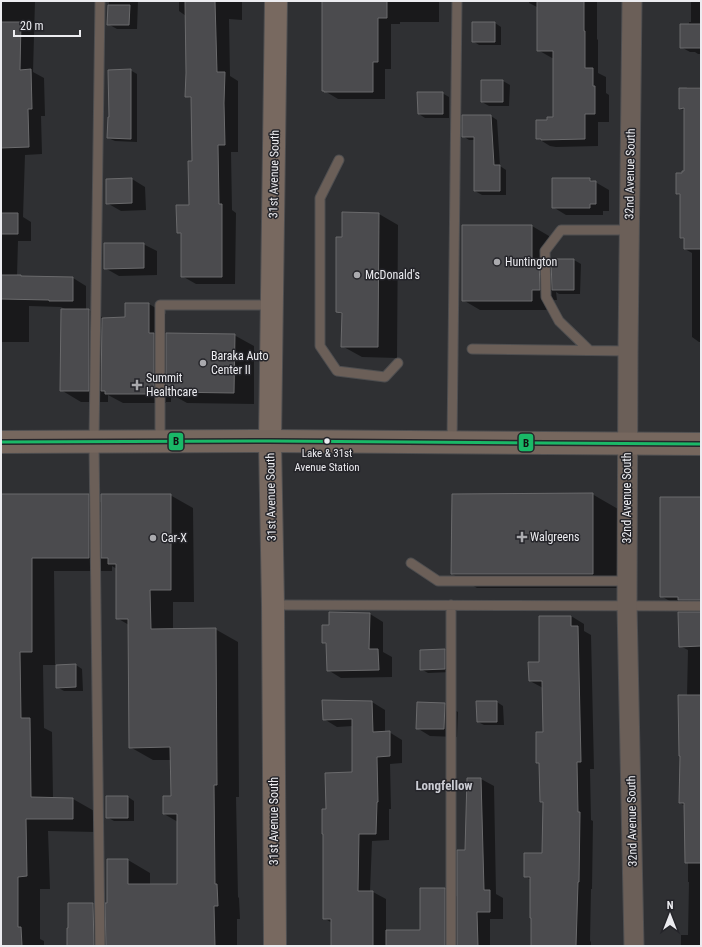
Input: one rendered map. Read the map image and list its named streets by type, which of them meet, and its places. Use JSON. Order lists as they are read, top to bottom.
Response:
{
  "streets": {
    "street": ["31st Avenue South", "32nd Avenue South"]
  },
  "districts": ["Longfellow"],
  "places": {
    "other": [
      "Huntington",
      "McDonald's",
      "Baraka Auto Center II",
      "Lake & 31st Avenue Station",
      "Car-X"
    ],
    "health": ["Summit Healthcare", "Walgreens"]
  },
  "lines": ["transit line B"],
  "scale_bar": "20 m",
  "north": "top"
}
